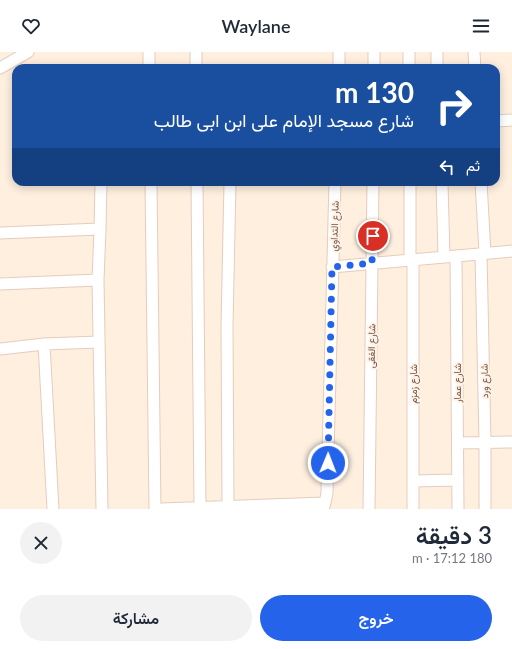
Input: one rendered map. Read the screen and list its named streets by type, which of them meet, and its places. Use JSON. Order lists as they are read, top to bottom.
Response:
{
  "streets": {
    "street": [
      "شارع التداوي",
      "شارع الفقى",
      "شارع ورد",
      "شارع عمار",
      "شارع زمزم"
    ]
  },
  "page": {
    "header": "Waylane",
    "turn": ["130 m", "شارع مسجد الإمام على ابن ابى طالب"],
    "then": "ثم",
    "heading": ["3 دقيقة", "180 m · 17:12"],
    "buttons": ["خروج", "مشاركة"]
  }
}
